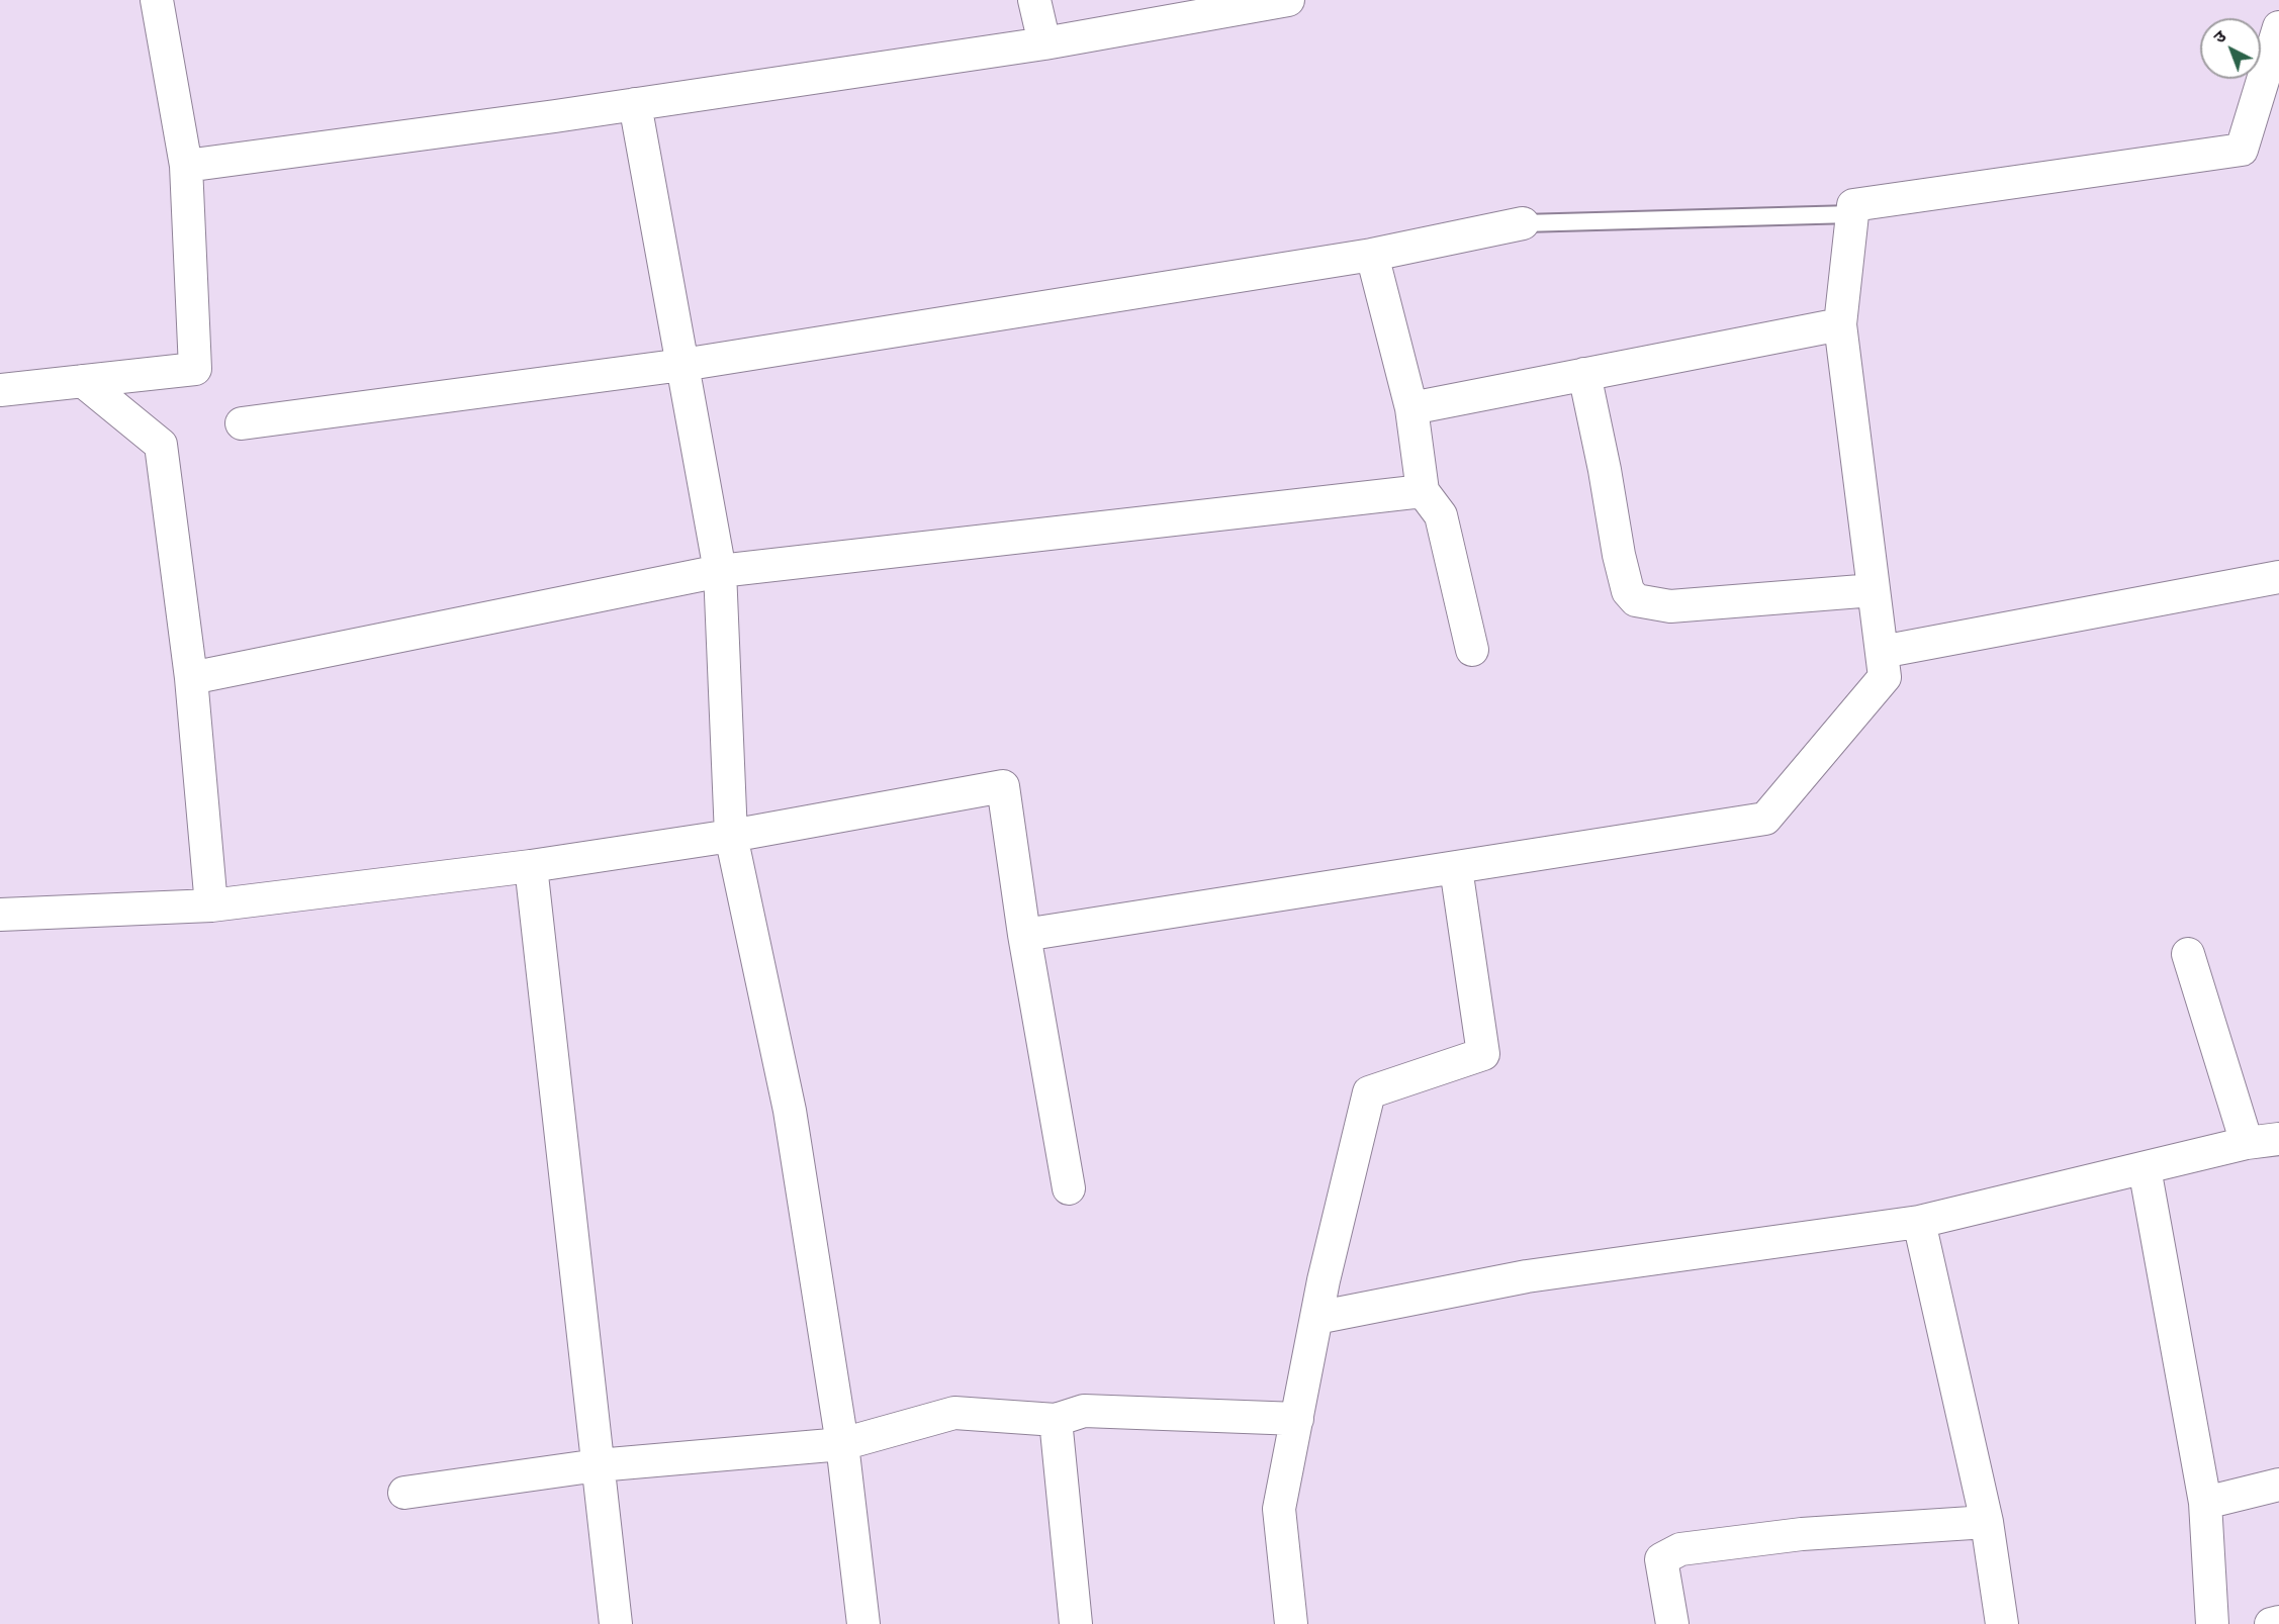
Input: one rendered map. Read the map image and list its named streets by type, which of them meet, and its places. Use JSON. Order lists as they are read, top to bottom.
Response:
{
  "north": "top left"
}
